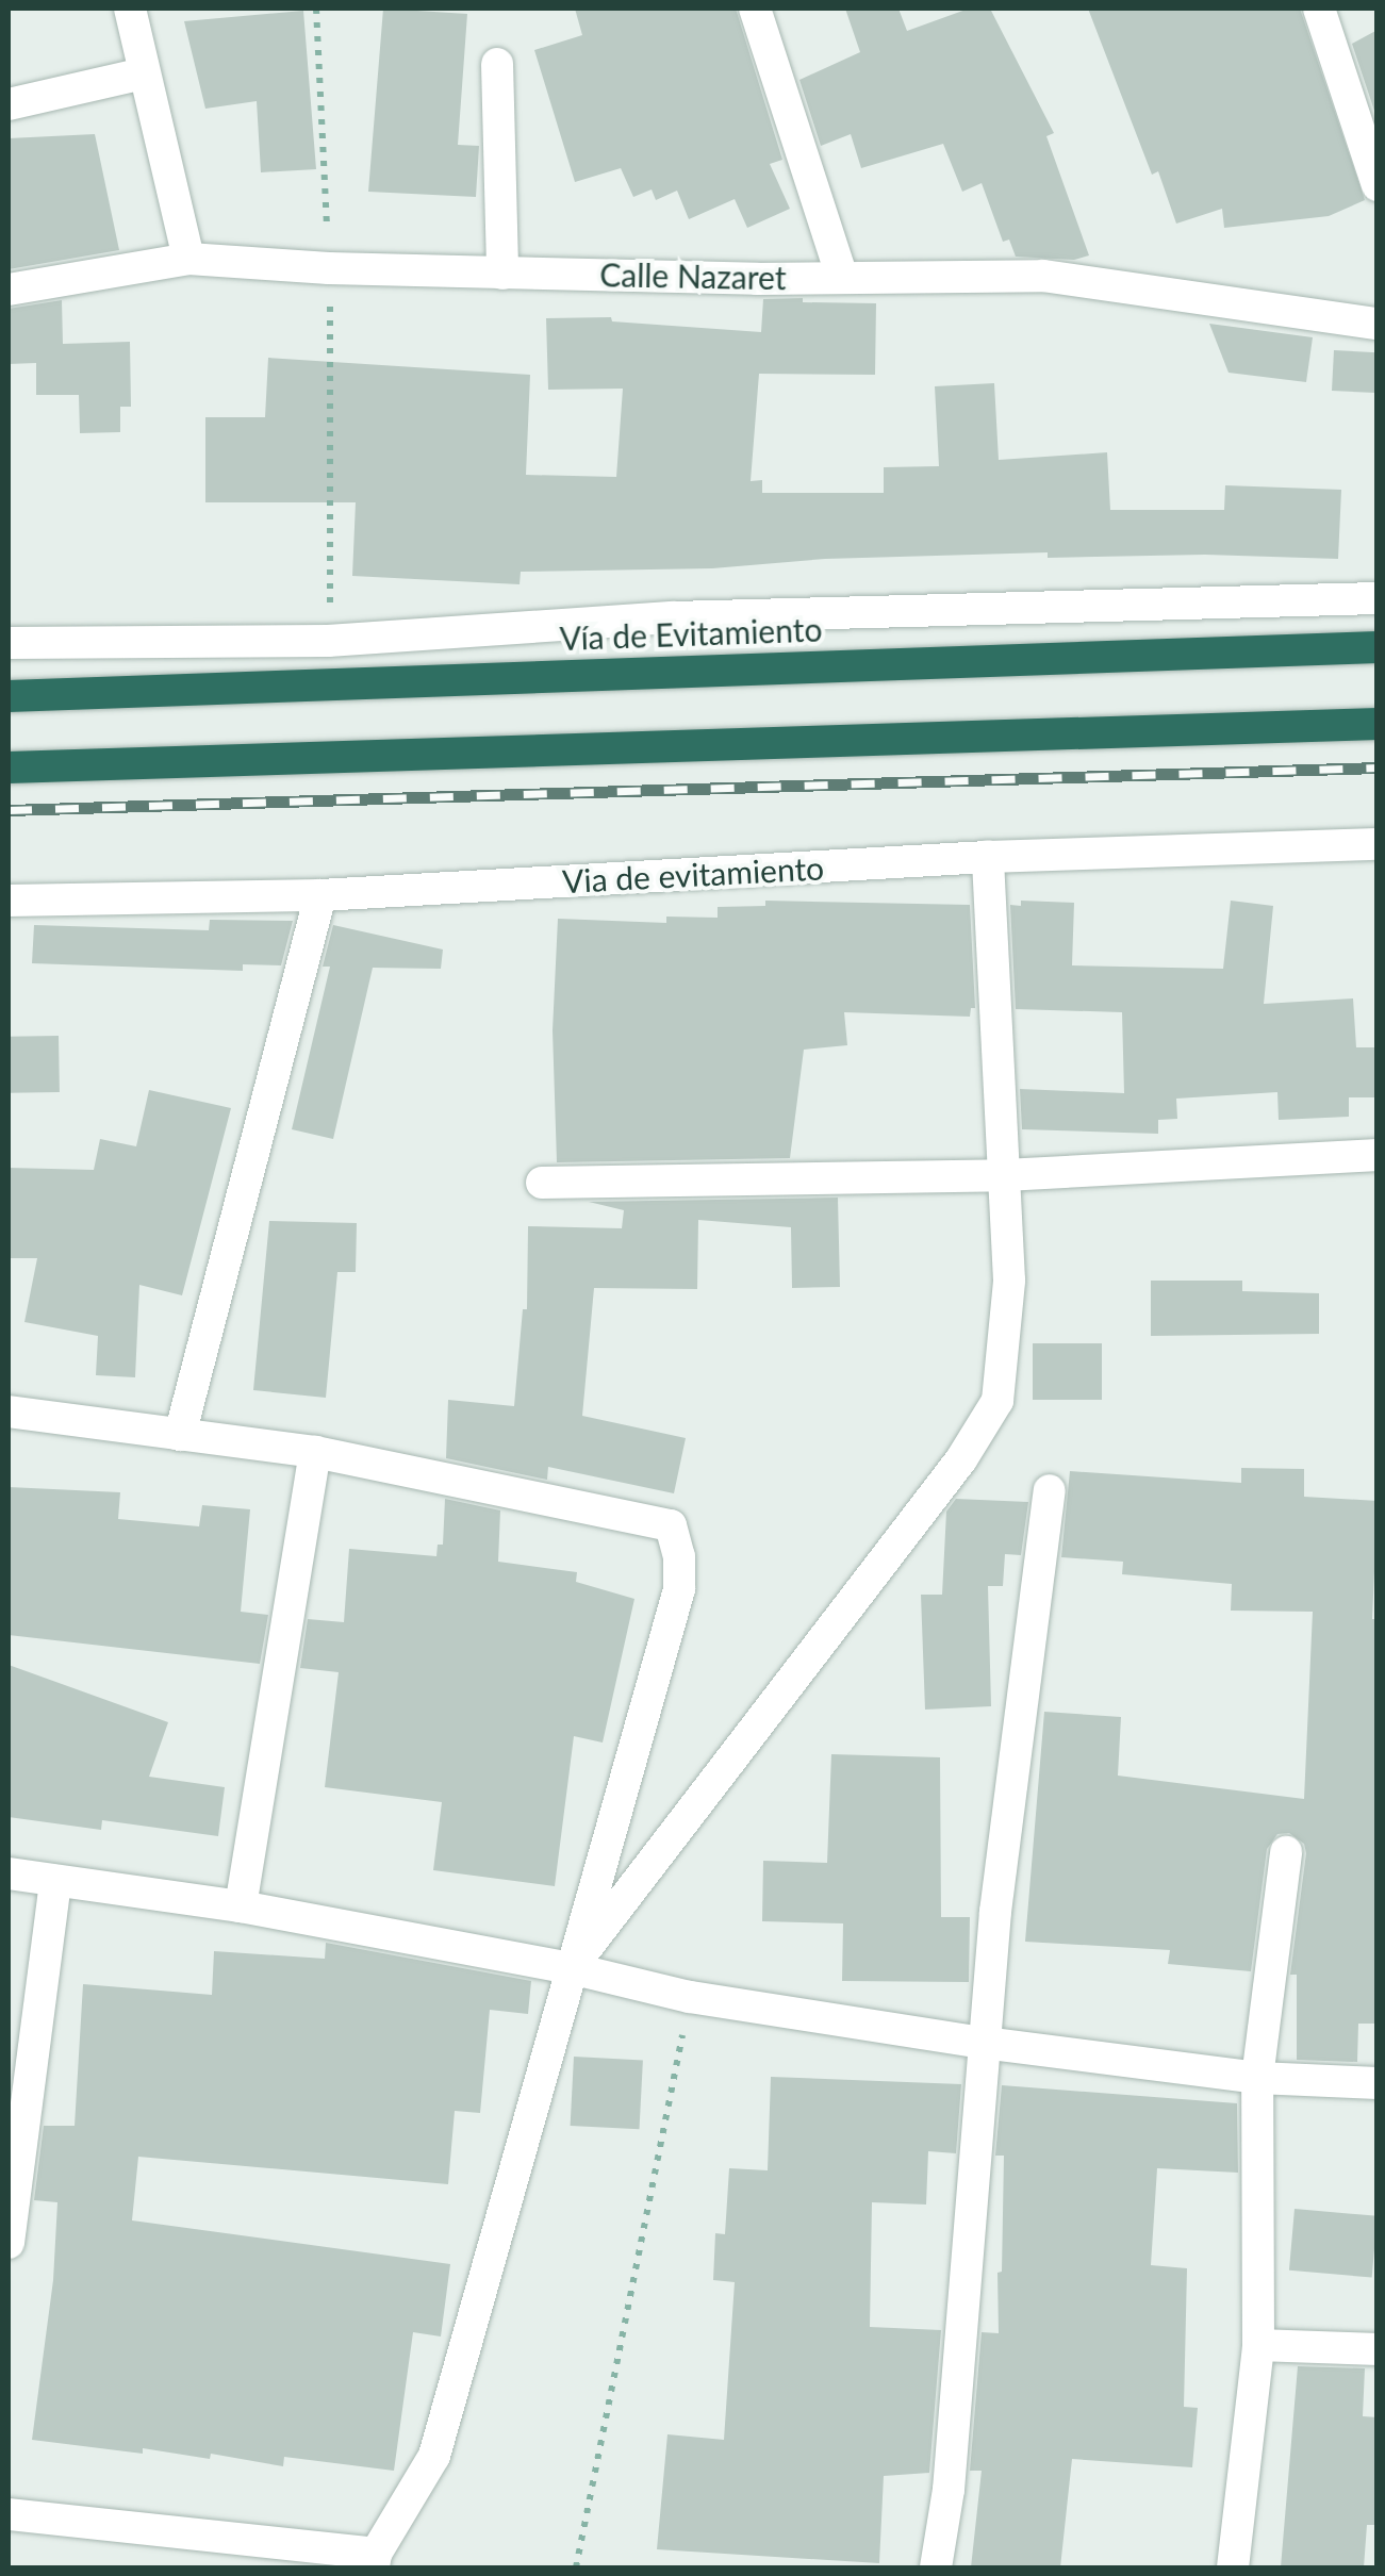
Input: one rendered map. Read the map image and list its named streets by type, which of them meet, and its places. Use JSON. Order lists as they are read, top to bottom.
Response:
{
  "streets": {
    "highway": ["Vía de Evitamiento"],
    "street": ["Calle Nazaret", "Via de evitamiento"]
  }
}
